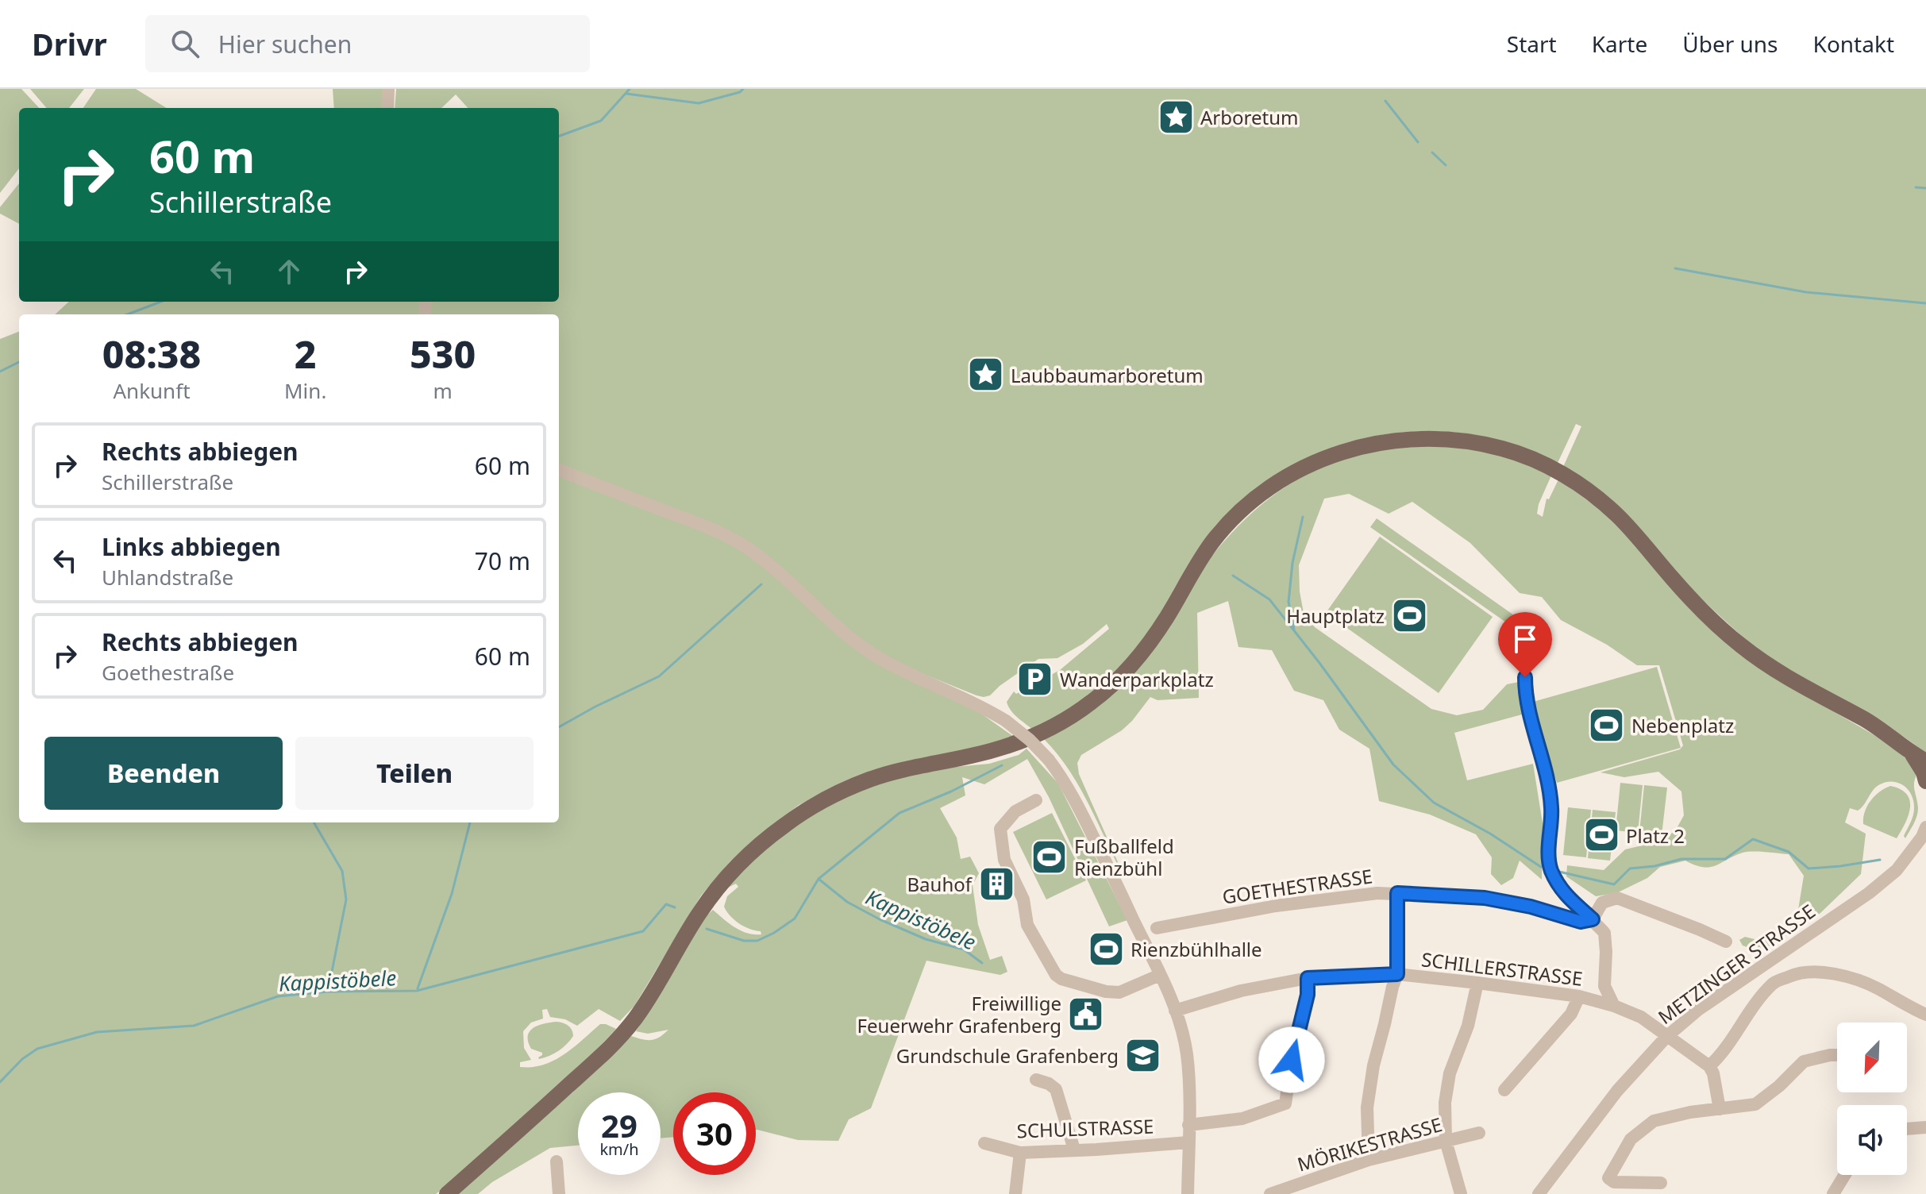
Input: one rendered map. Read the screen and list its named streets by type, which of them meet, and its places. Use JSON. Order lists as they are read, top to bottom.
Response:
{
  "streets": {
    "street": [
      "GOETHESTRASSE",
      "METZINGER STRASSE",
      "SCHILLERSTRASSE",
      "SCHULSTRASSE",
      "MÖRIKESTRASSE"
    ]
  },
  "crossings": [
    ["METZINGER STRASSE", "SCHILLERSTRASSE"]
  ],
  "water": ["Kappistöbele"],
  "places": {
    "place": ["Arboretum", "Laubbaumarboretum"],
    "sports": [
      "Hauptplatz",
      "Nebenplatz",
      "Platz 2",
      "Fußballfeld Rienzbühl",
      "Rienzbühlhalle"
    ],
    "parking": ["Wanderparkplatz"],
    "building": ["Bauhof"],
    "public building": ["Freiwillige Feuerwehr Grafenberg"],
    "school or university": ["Grundschule Grafenberg"]
  },
  "north": "bottom left",
  "page": {
    "header": "Drivr",
    "search": "Hier suchen",
    "nav": [
      "Start",
      "Karte",
      "Über uns",
      "Kontakt"
    ],
    "turn": ["60 m", "Schillerstraße"],
    "eta": [
      "08:38",
      "Ankunft",
      "2",
      "Min.",
      "530",
      "m"
    ],
    "list": [
      {
        "name": "Rechts abbiegen",
        "note": "Schillerstraße",
        "value": "60 m"
      },
      {
        "name": "Links abbiegen",
        "note": "Uhlandstraße",
        "value": "70 m"
      },
      {
        "name": "Rechts abbiegen",
        "note": "Goethestraße",
        "value": "60 m"
      }
    ],
    "buttons": ["Beenden", "Teilen"],
    "speed": "29 km/h",
    "limit": "30"
  }
}
